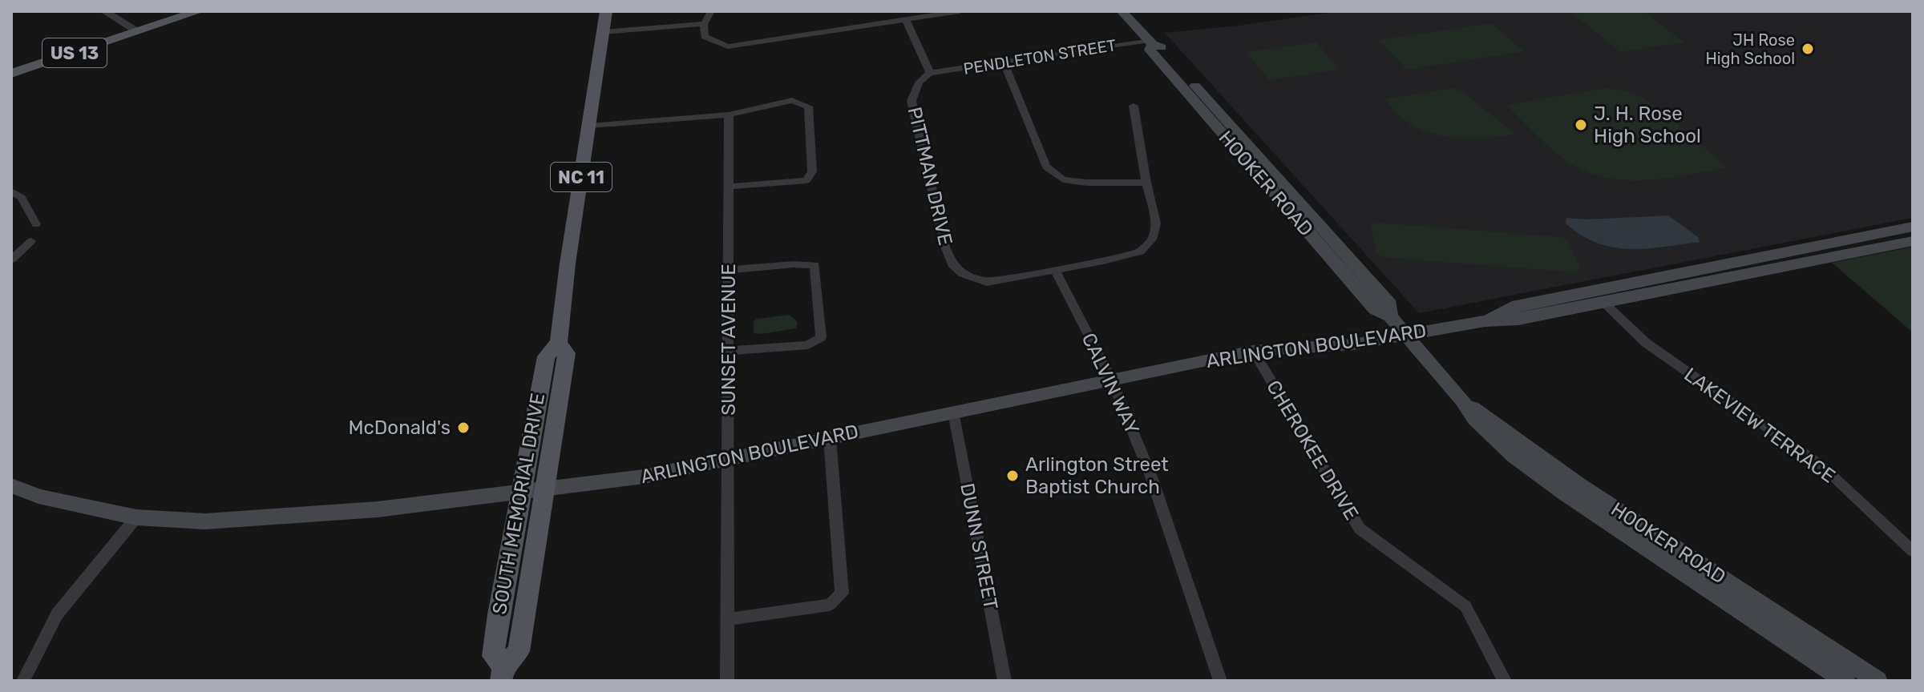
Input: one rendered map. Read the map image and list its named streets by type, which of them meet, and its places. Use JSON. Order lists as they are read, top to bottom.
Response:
{
  "streets": {
    "main road": [
      "US 13",
      "NC 11",
      "HOOKER ROAD",
      "ARLINGTON BOULEVARD",
      "SOUTH MEMORIAL DRIVE"
    ],
    "street": [
      "PENDLETON STREET",
      "PITTMAN DRIVE",
      "SUNSET AVENUE",
      "CALVIN WAY",
      "LAKEVIEW TERRACE",
      "CHEROKEE DRIVE",
      "DUNN STREET"
    ]
  },
  "crossings": [
    ["PENDLETON STREET", "PITTMAN DRIVE"],
    ["PENDLETON STREET", "HOOKER ROAD"],
    ["PITTMAN DRIVE", "CALVIN WAY"],
    ["HOOKER ROAD", "ARLINGTON BOULEVARD"],
    ["SUNSET AVENUE", "ARLINGTON BOULEVARD"],
    ["ARLINGTON BOULEVARD", "CALVIN WAY"],
    ["ARLINGTON BOULEVARD", "LAKEVIEW TERRACE"],
    ["ARLINGTON BOULEVARD", "CHEROKEE DRIVE"],
    ["ARLINGTON BOULEVARD", "SOUTH MEMORIAL DRIVE"],
    ["ARLINGTON BOULEVARD", "DUNN STREET"]
  ],
  "places": [
    "JH Rose High School",
    "J. H. Rose High School",
    "McDonald's",
    "Arlington Street Baptist Church"
  ]
}
